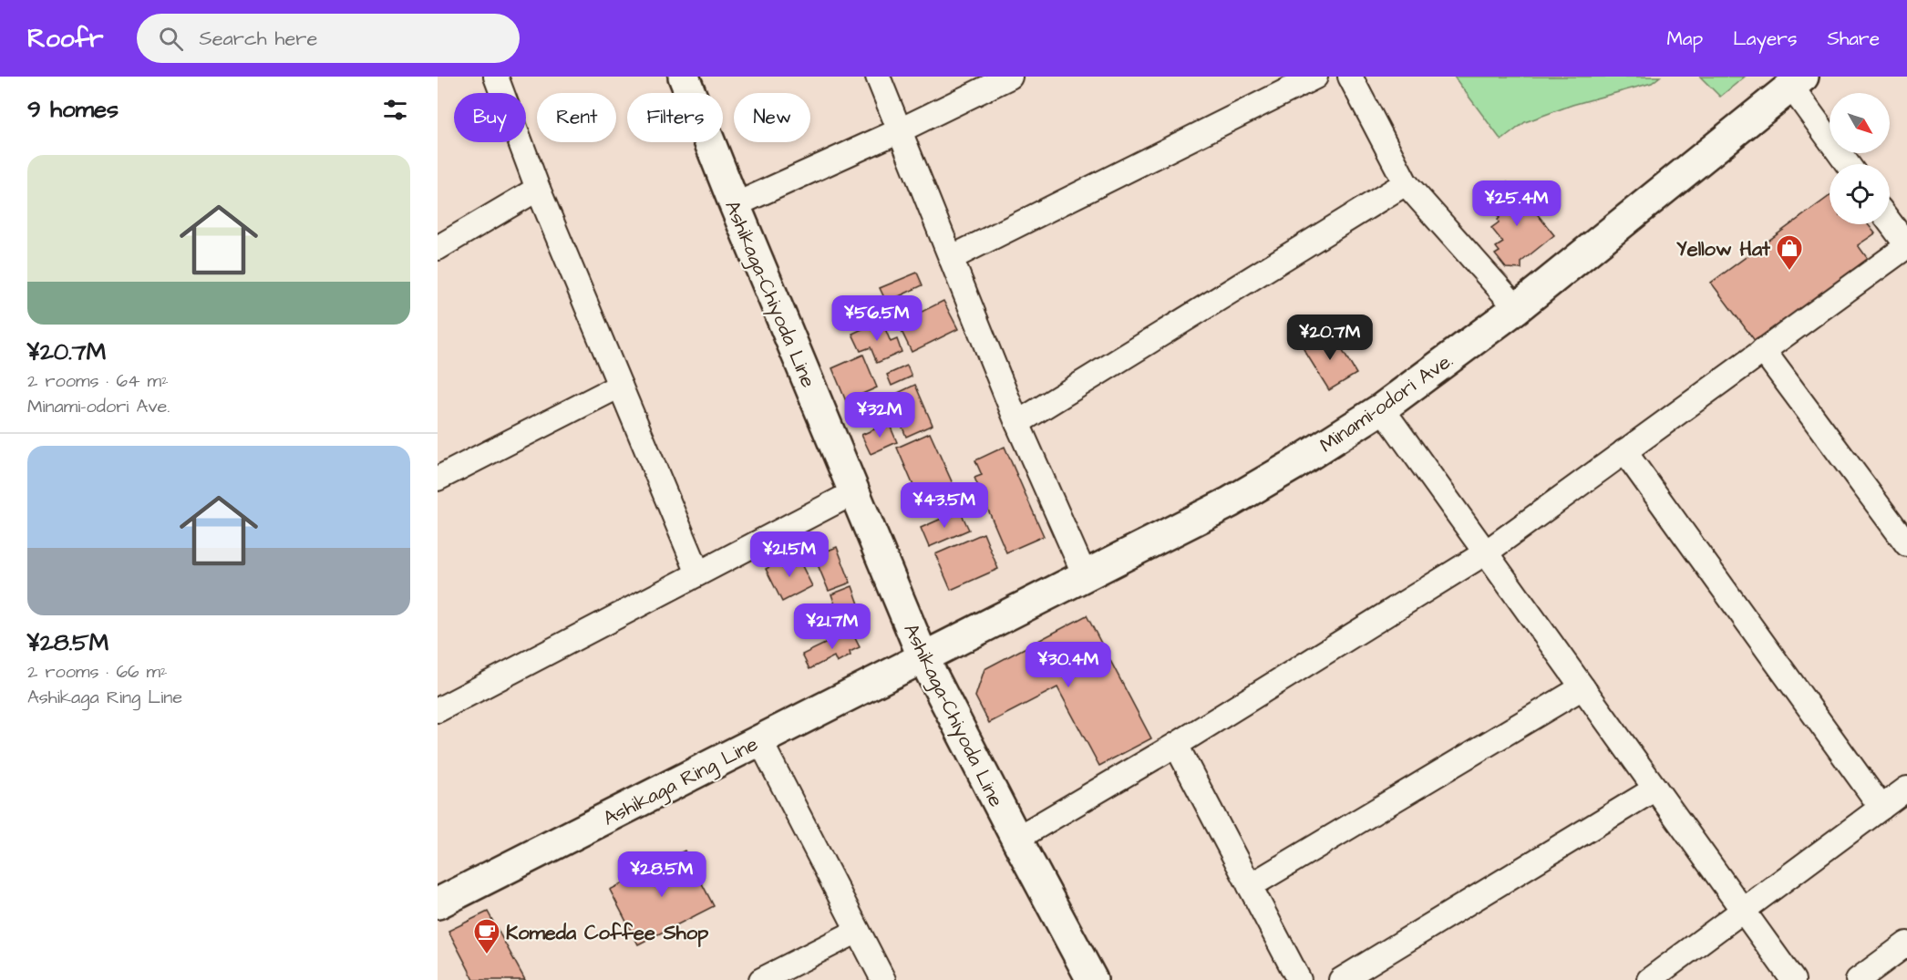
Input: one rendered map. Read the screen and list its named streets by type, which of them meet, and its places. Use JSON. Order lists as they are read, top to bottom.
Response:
{
  "streets": {
    "main road": ["Ashikaga-Chiyoda Line", "Minami-odori Ave.", "Ashikaga Ring Line"]
  },
  "crossings": [
    ["Ashikaga-Chiyoda Line", "Minami-odori Ave."],
    ["Ashikaga-Chiyoda Line", "Ashikaga Ring Line"],
    ["Minami-odori Ave.", "Ashikaga Ring Line"]
  ],
  "places": {
    "shop": ["Yellow Hat"],
    "cafe": ["Komeda Coffee Shop"]
  },
  "north": "bottom right",
  "page": {
    "header": "Roofr",
    "search": "Search here",
    "nav": ["Map", "Layers", "Share"],
    "heading": "9 homes",
    "chip": [
      "Buy",
      "Rent",
      "Filters",
      "New"
    ],
    "list": [
      {
        "name": "¥20.7M",
        "note": "2 rooms · 64 m² · Minami-odori Ave."
      },
      {
        "name": "¥28.5M",
        "note": "2 rooms · 66 m² · Ashikaga Ring Line"
      }
    ],
    "price": [
      "¥25.4M",
      "¥56.5M",
      "¥20.7M",
      "¥32M",
      "¥43.5M",
      "¥21.5M",
      "¥21.7M",
      "¥30.4M",
      "¥28.5M"
    ]
  }
}
